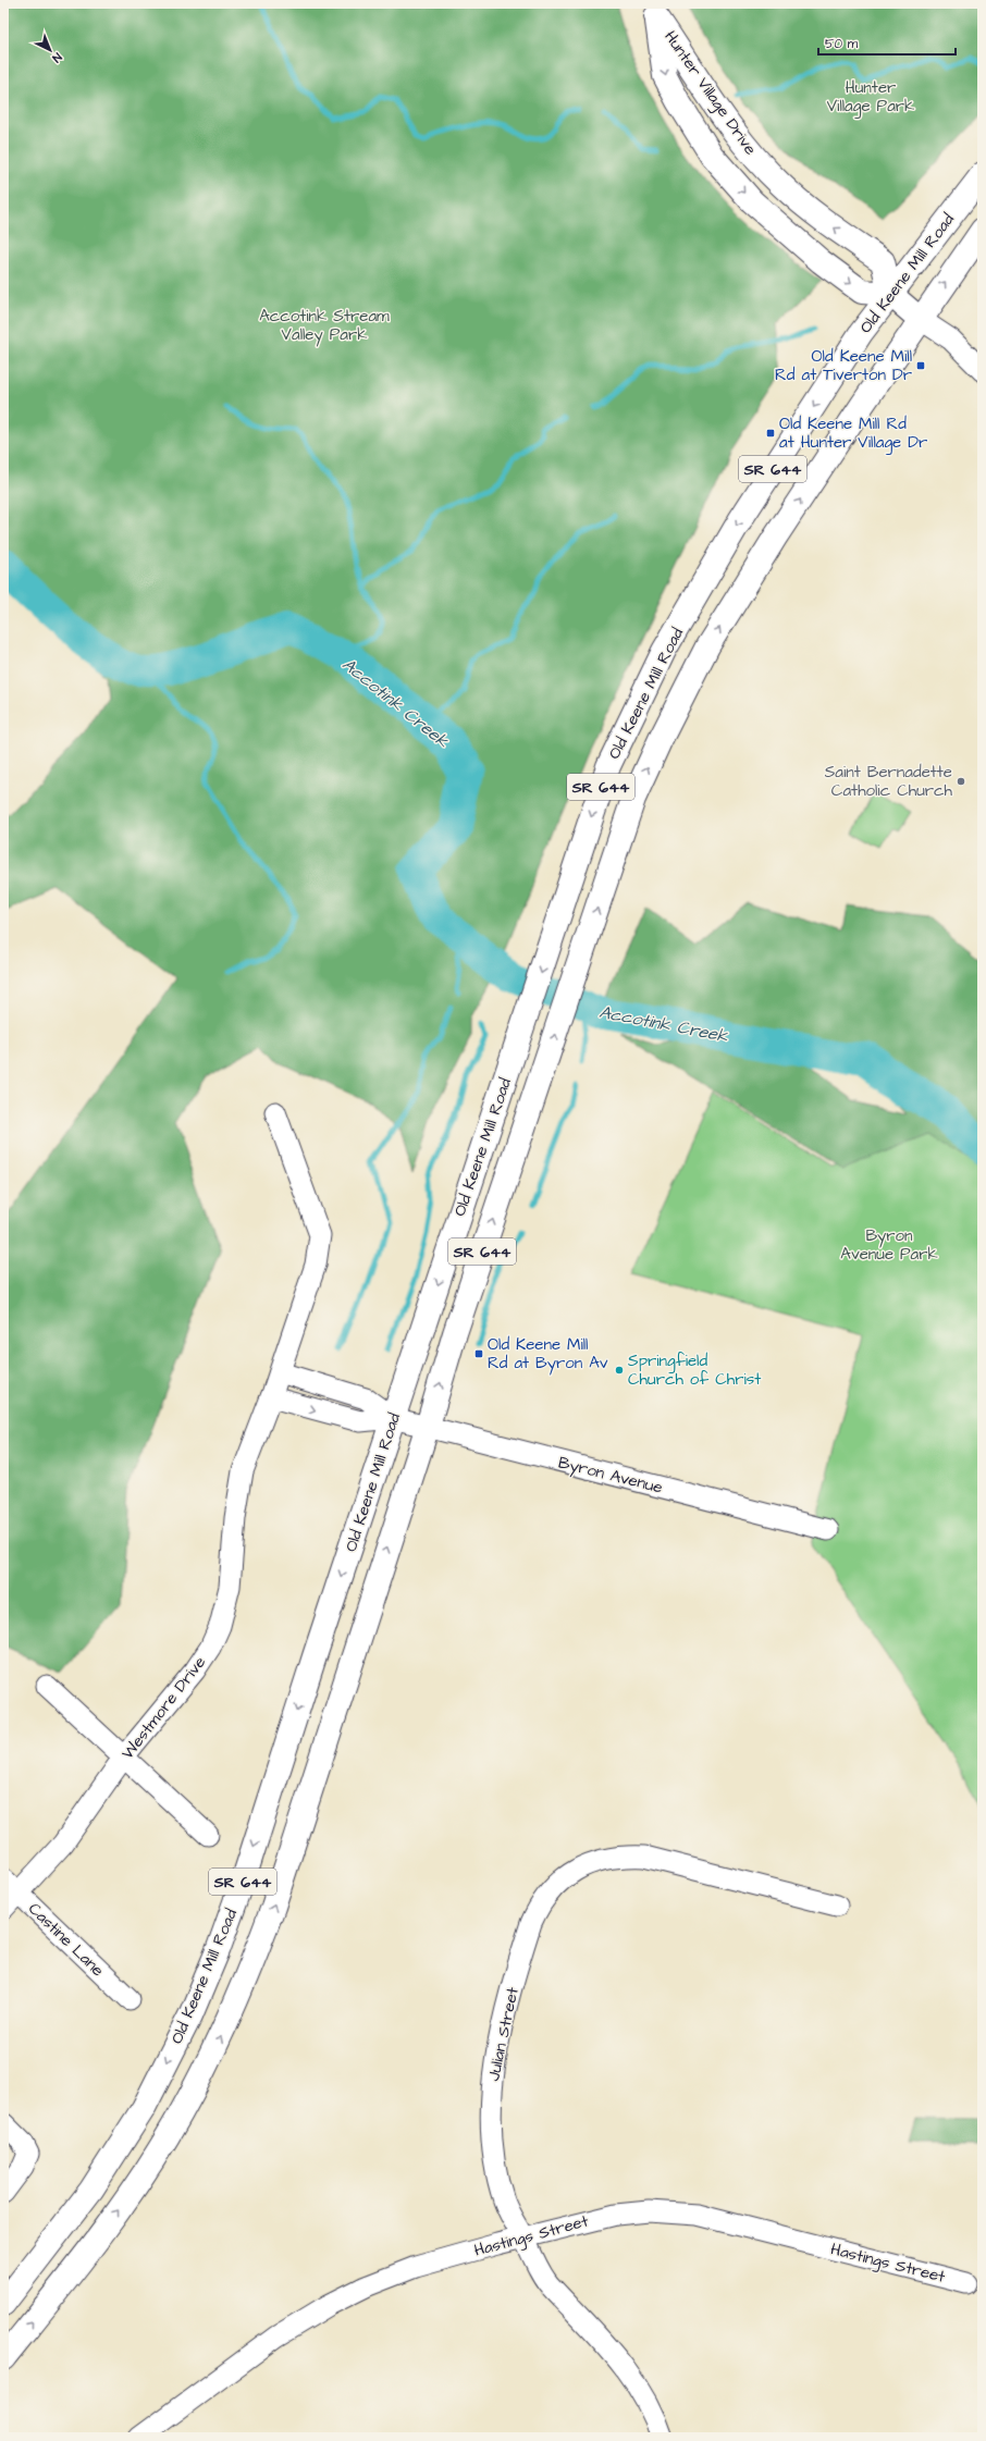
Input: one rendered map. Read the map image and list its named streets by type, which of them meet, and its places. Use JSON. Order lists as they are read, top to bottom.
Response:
{
  "streets": {
    "main road": ["Hunter Village Drive", "Old Keene Mill Road", "SR 644"],
    "street": [
      "Byron Avenue",
      "Westmore Drive",
      "Castine Lane",
      "Julian Street",
      "Hastings Street"
    ]
  },
  "crossings": [
    ["Hunter Village Drive", "Old Keene Mill Road"],
    ["Old Keene Mill Road", "Byron Avenue"],
    ["Westmore Drive", "Castine Lane"],
    ["Julian Street", "Hastings Street"]
  ],
  "water": ["Accotink Creek"],
  "parks": ["Hunter Village Park", "Accotink Stream Valley Park", "Byron Avenue Park"],
  "places": {
    "transit": ["Old Keene Mill Rd at Tiverton Dr", "Old Keene Mill Rd at Hunter Village Dr", "Old Keene Mill Rd at Byron Av"],
    "other": ["Saint Bernadette Catholic Church", "Springfield Church of Christ"]
  },
  "scale_bar": "50 m",
  "north": "bottom right"
}
